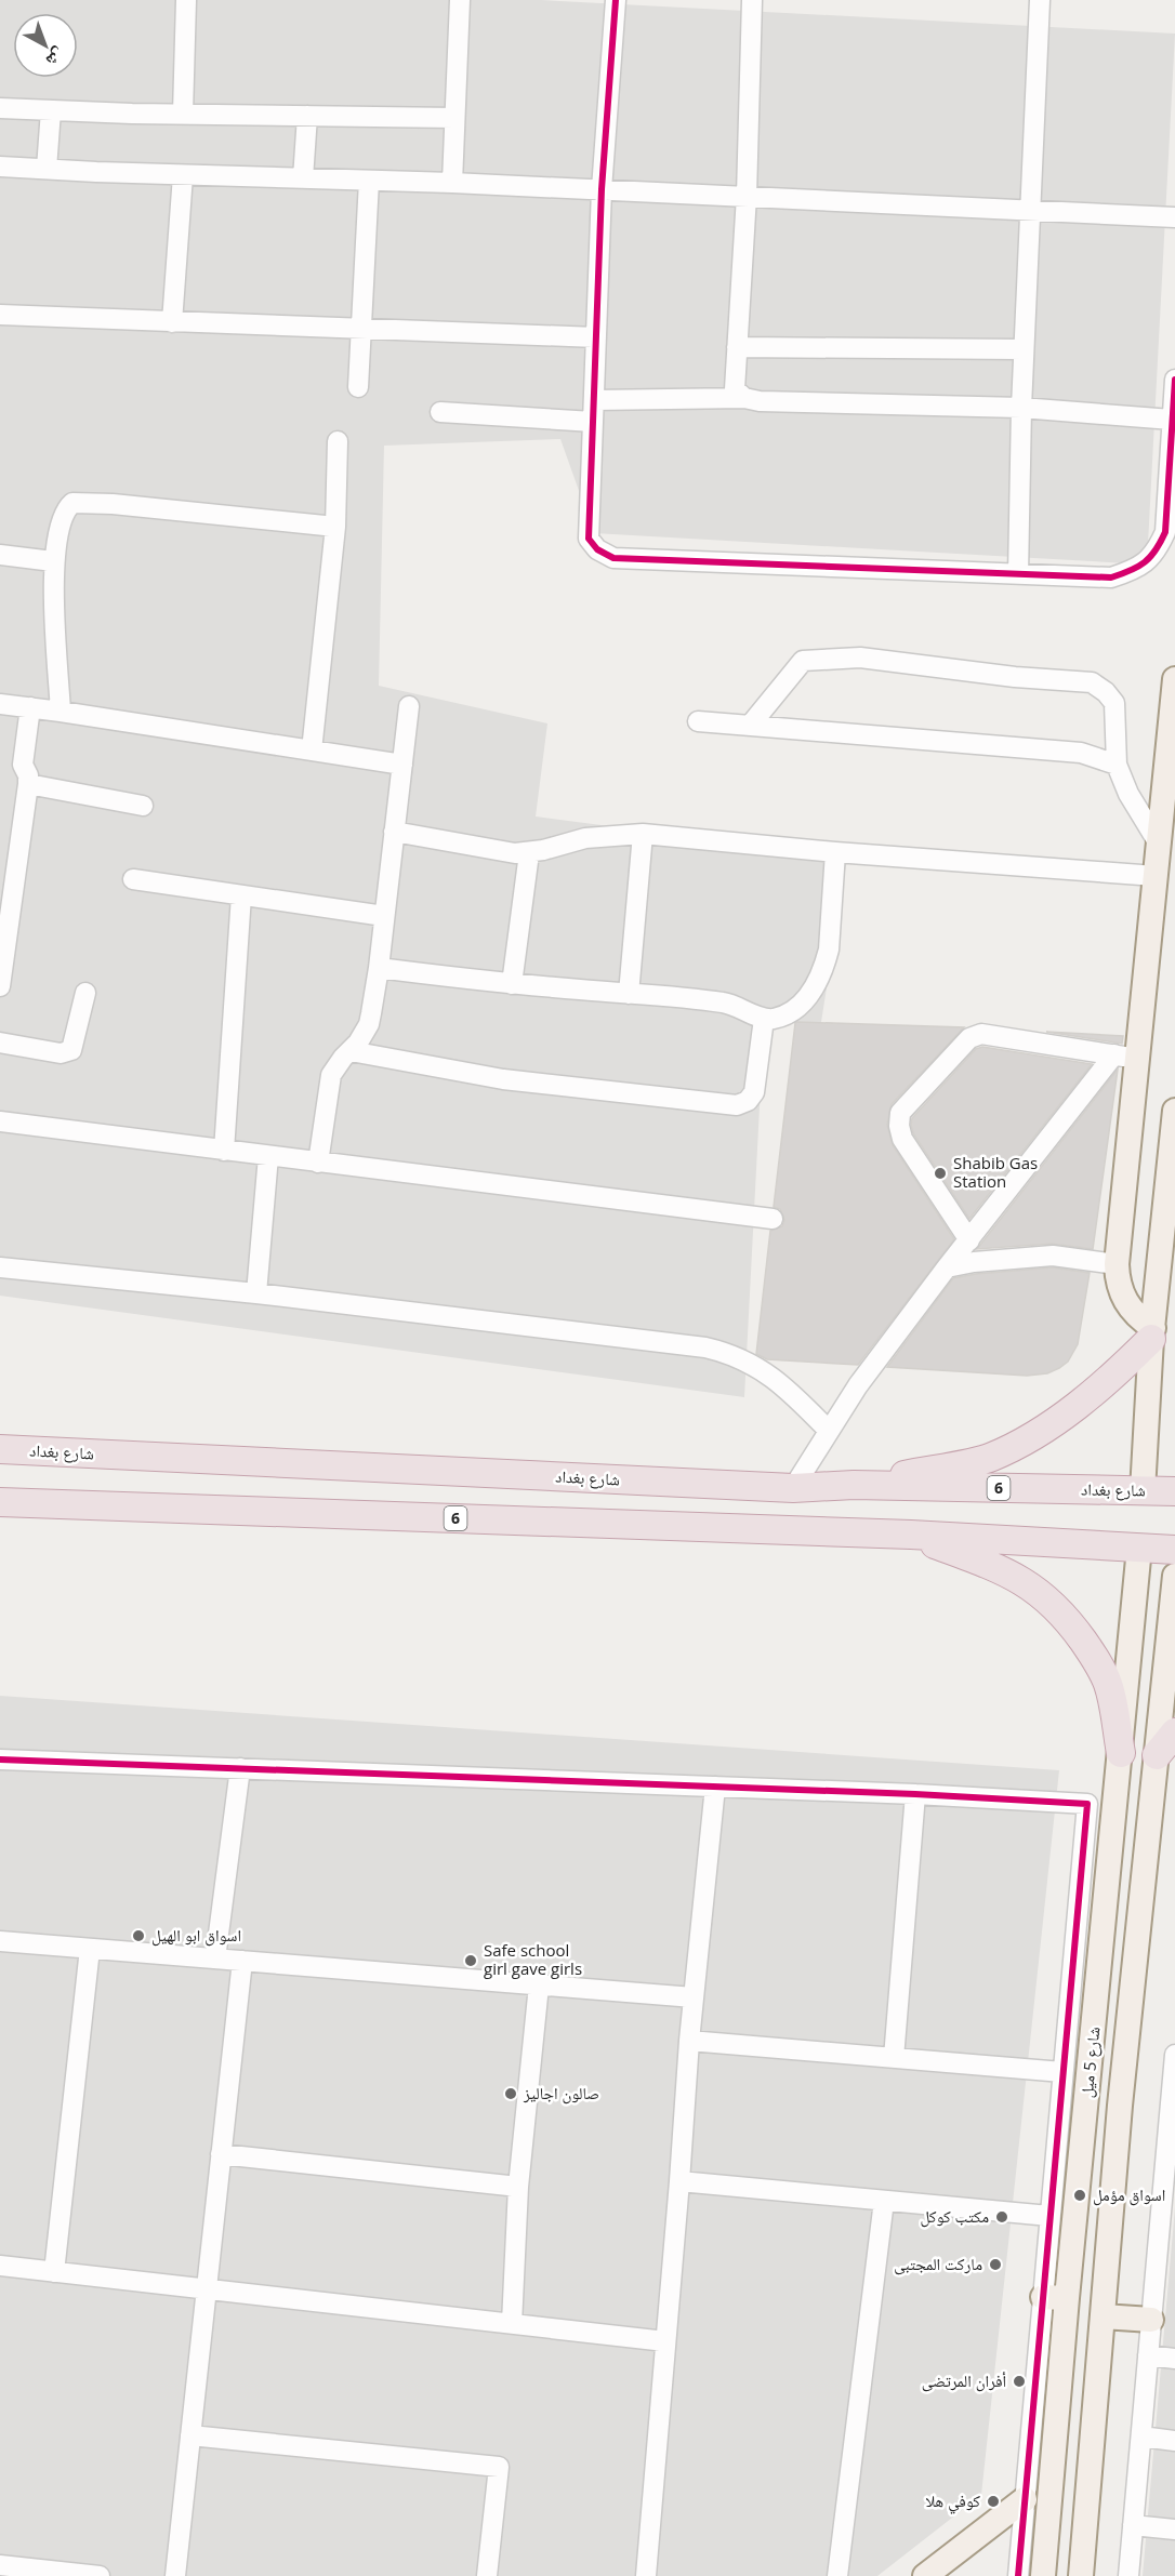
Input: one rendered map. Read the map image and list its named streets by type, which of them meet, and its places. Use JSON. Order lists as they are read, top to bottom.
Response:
{
  "streets": {
    "highway": ["شارع بغداد", "6"],
    "main road": ["شارع 5 ميل"]
  },
  "crossings": [
    ["6", "شارع 5 ميل"]
  ],
  "places": [
    "Shabib Gas Station",
    "اسواق ابو الهيل",
    "Safe school girl gave girls",
    "صالون اجاليز",
    "اسواق مؤمل",
    "مكتب كوكل",
    "ماركت المجتبى",
    "أفران المرتضى",
    "كوفي هلا"
  ],
  "north": "bottom right"
}
